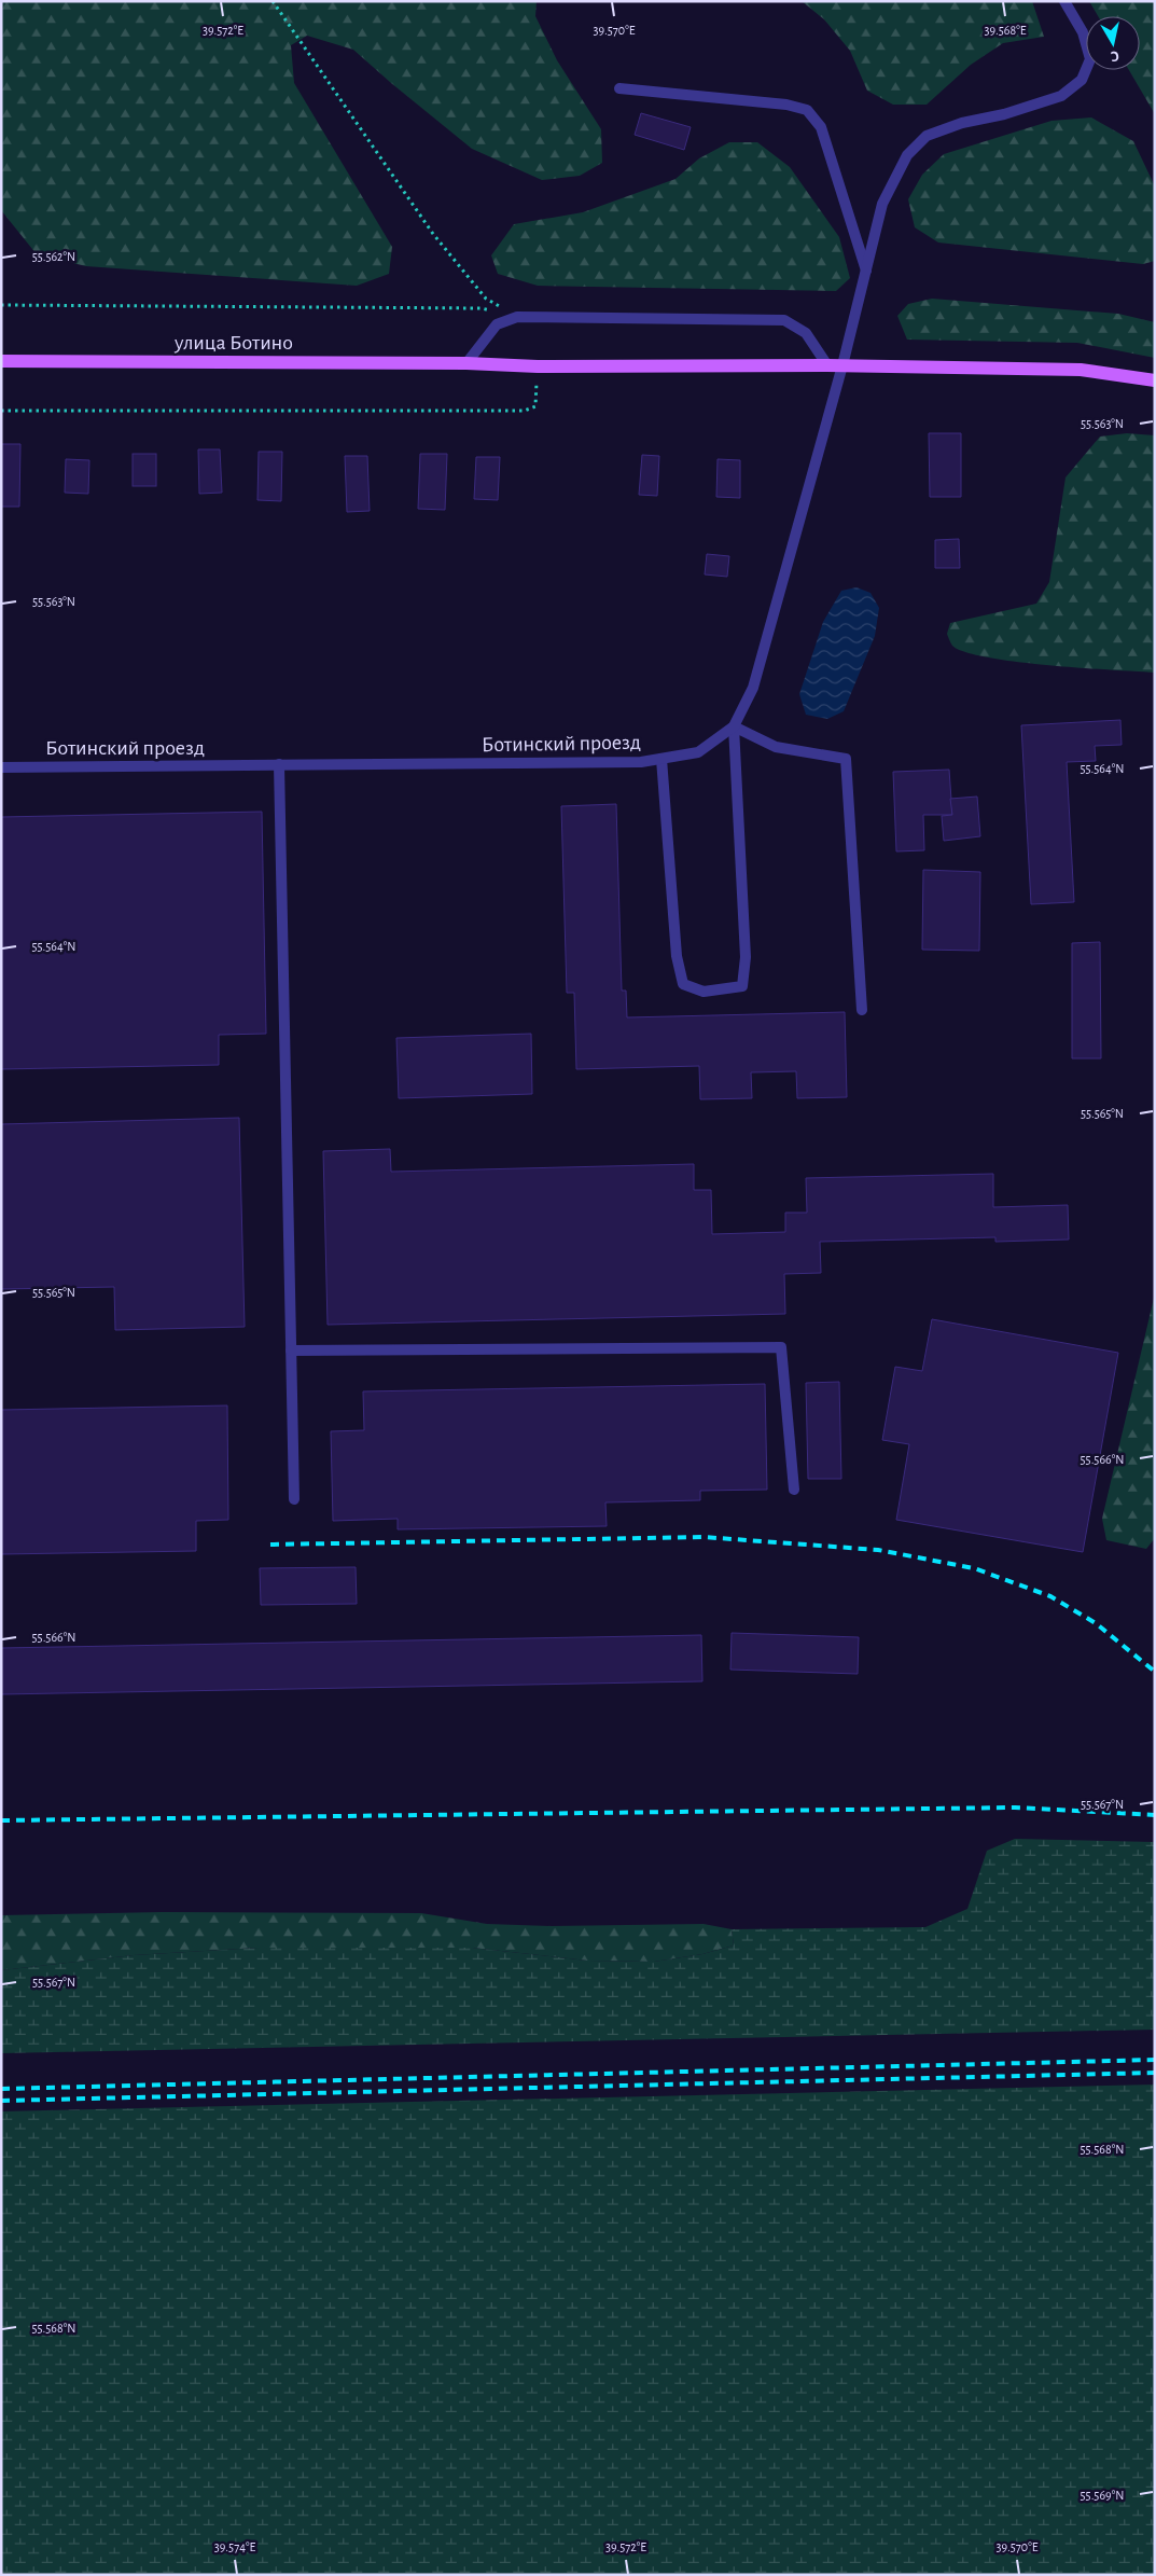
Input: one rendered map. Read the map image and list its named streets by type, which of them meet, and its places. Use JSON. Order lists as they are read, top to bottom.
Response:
{
  "streets": {
    "main road": ["улица Ботино"],
    "lane": ["Ботинский проезд"]
  },
  "north": "bottom",
  "coordinates": [
    "39.572°E",
    "39.570°E",
    "39.568°E",
    "55.562°N",
    "55.563°N",
    "55.564°N",
    "55.565°N",
    "55.566°N",
    "55.567°N",
    "55.568°N",
    "55.569°N",
    "39.574°E"
  ]
}
